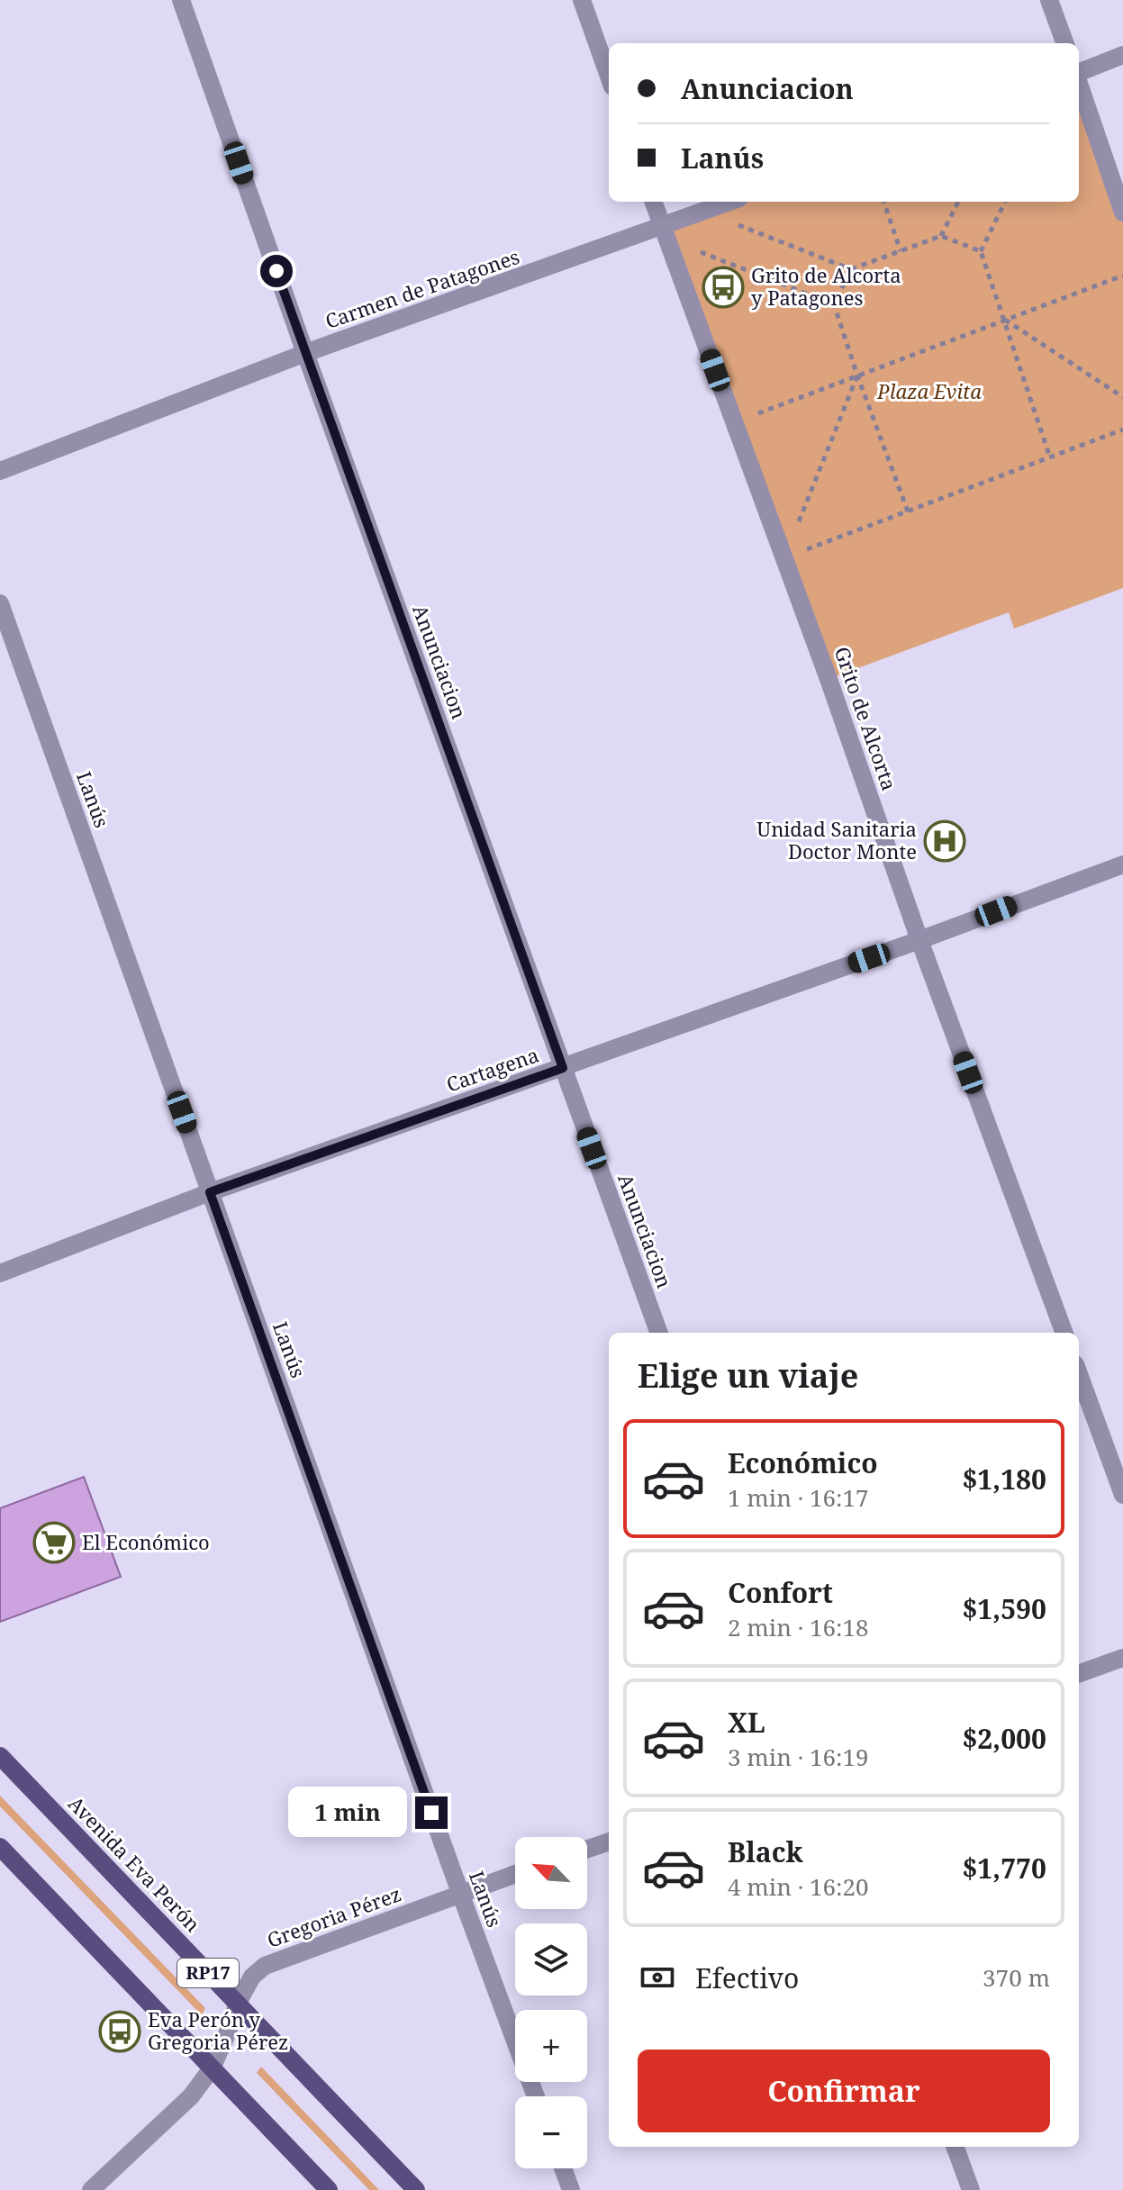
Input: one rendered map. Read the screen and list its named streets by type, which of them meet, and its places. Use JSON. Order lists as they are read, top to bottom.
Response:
{
  "streets": {
    "main road": ["Avenida Eva Perón", "RP17"],
    "street": [
      "Carmen de Patagones",
      "Anunciacion",
      "Grito de Alcorta",
      "Lanús",
      "Cartagena",
      "Gregoria Pérez"
    ]
  },
  "crossings": [
    ["Carmen de Patagones", "Anunciacion"],
    ["Carmen de Patagones", "Grito de Alcorta"],
    ["Anunciacion", "Cartagena"],
    ["Grito de Alcorta", "Cartagena"],
    ["Lanús", "Cartagena"],
    ["Lanús", "Gregoria Pérez"],
    ["Avenida Eva Perón", "Gregoria Pérez"]
  ],
  "parks": ["Plaza Evita"],
  "places": {
    "bus stop": ["Grito de Alcorta y Patagones", "Eva Perón y Gregoria Pérez"],
    "hospital": ["Unidad Sanitaria Doctor Monte"],
    "supermarket": ["El Económico"]
  },
  "north": "top left",
  "page": {
    "banner": ["Anunciacion", "Lanús"],
    "heading": "Elige un viaje",
    "list": [
      {
        "name": "Económico",
        "note": "1 min · 16:17",
        "value": "$1,180"
      },
      {
        "name": "Confort",
        "note": "2 min · 16:18",
        "value": "$1,590"
      },
      {
        "name": "XL",
        "note": "3 min · 16:19",
        "value": "$2,000"
      },
      {
        "name": "Black",
        "note": "4 min · 16:20",
        "value": "$1,770"
      }
    ],
    "bubble": "1 min",
    "map_buttons": ["+", "−"],
    "pay": ["Efectivo", "370 m"],
    "buttons": "Confirmar"
  }
}
